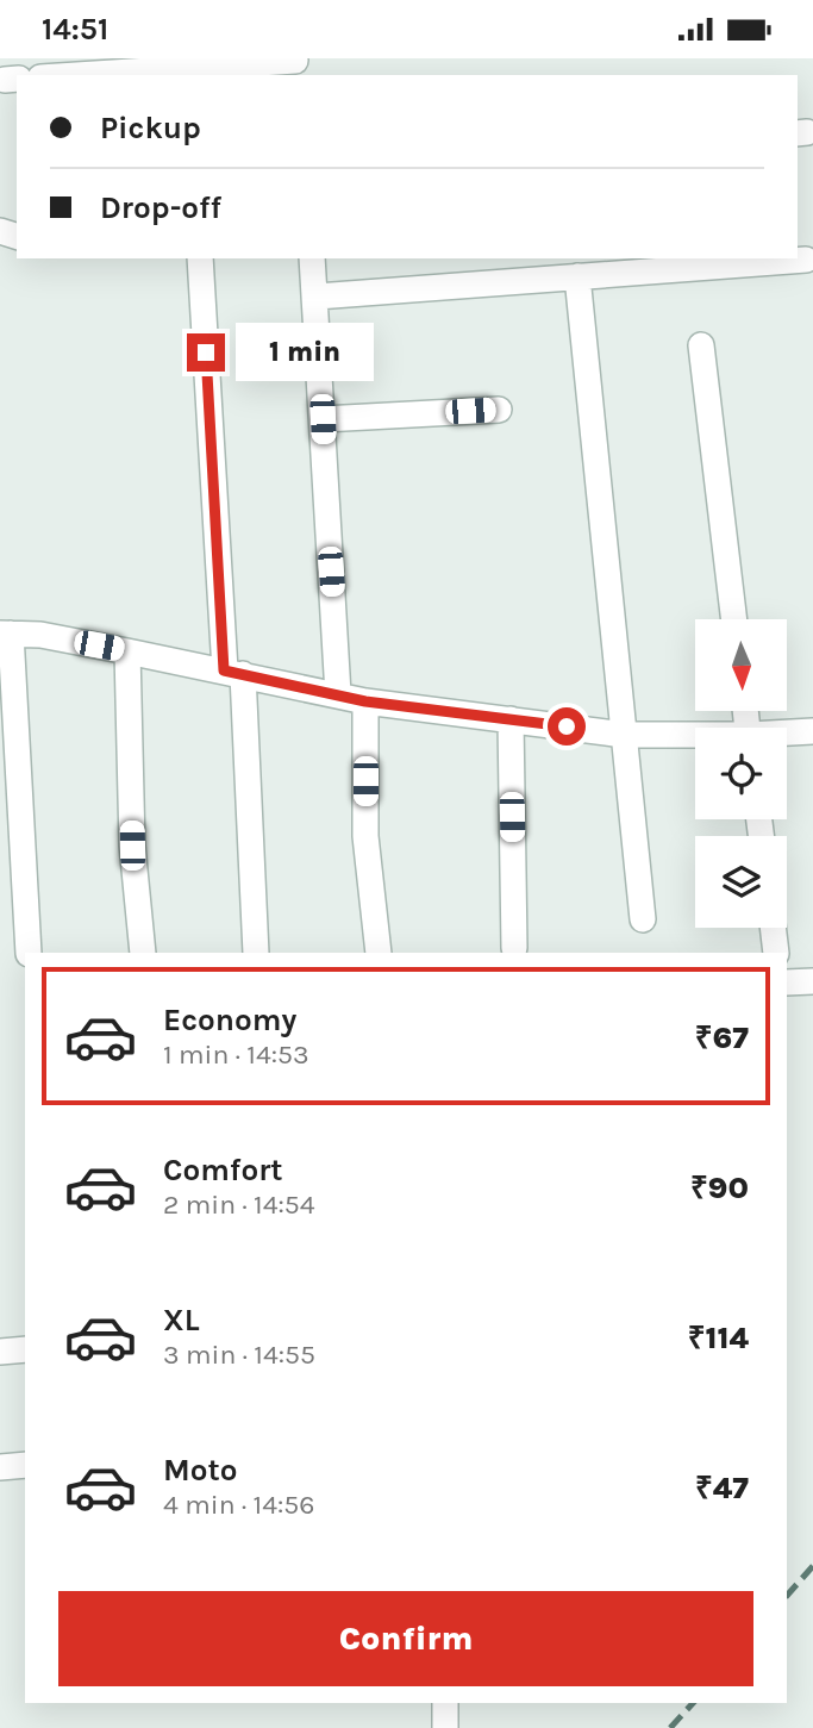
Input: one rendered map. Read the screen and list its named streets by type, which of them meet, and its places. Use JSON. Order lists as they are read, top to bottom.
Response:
{
  "north": "bottom",
  "page": {
    "status": "14:51",
    "banner": ["Pickup", "Drop-off"],
    "bubble": "1 min",
    "list": [
      {
        "name": "Economy",
        "note": "1 min · 14:53",
        "value": "₹67"
      },
      {
        "name": "Comfort",
        "note": "2 min · 14:54",
        "value": "₹90"
      },
      {
        "name": "XL",
        "note": "3 min · 14:55",
        "value": "₹114"
      },
      {
        "name": "Moto",
        "note": "4 min · 14:56",
        "value": "₹47"
      }
    ],
    "buttons": "Confirm"
  }
}
